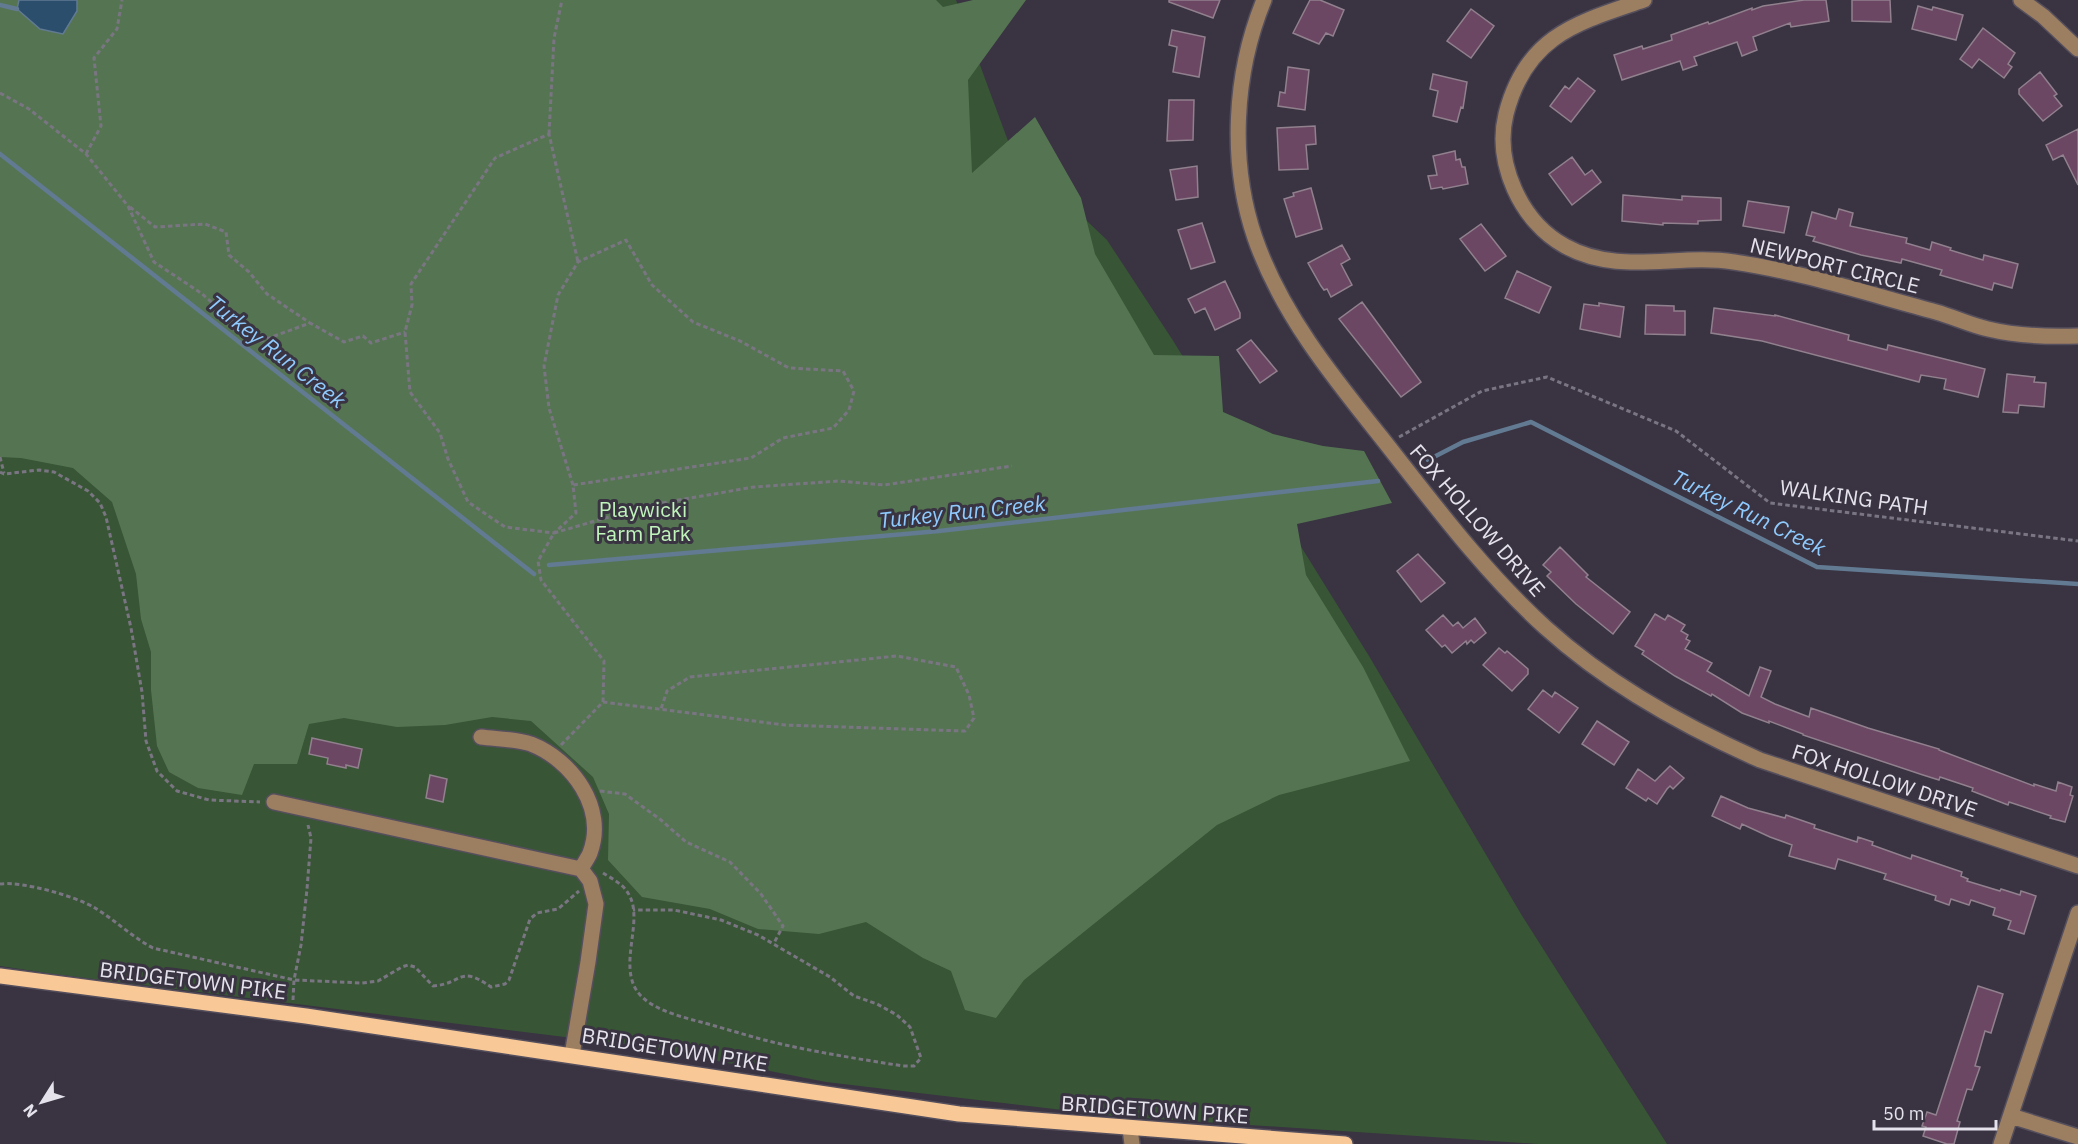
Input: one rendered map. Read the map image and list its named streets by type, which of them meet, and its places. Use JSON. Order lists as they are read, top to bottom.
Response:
{
  "streets": {
    "main road": ["BRIDGETOWN PIKE"],
    "street": ["NEWPORT CIRCLE", "FOX HOLLOW DRIVE"],
    "path": ["WALKING PATH"]
  },
  "crossings": [
    ["WALKING PATH", "FOX HOLLOW DRIVE"]
  ],
  "water": ["Turkey Run Creek"],
  "parks": ["Playwicki Farm Park"],
  "scale_bar": "50 m",
  "north": "bottom left"
}
